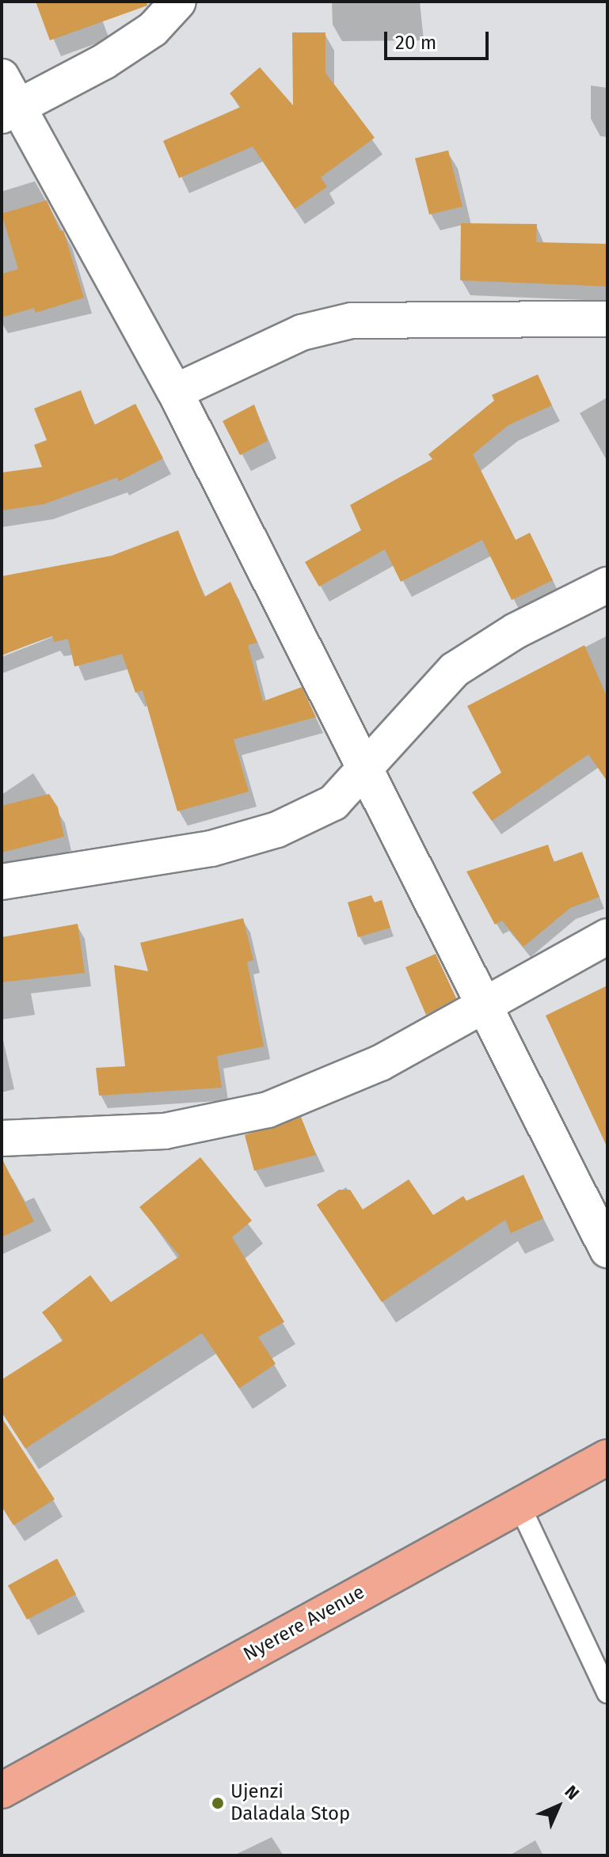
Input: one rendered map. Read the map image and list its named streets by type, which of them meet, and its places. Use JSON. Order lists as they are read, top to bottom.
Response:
{
  "streets": {
    "main road": ["Nyerere Avenue"]
  },
  "places": ["Ujenzi Daladala Stop"],
  "scale_bar": "20 m",
  "north": "top right"
}
